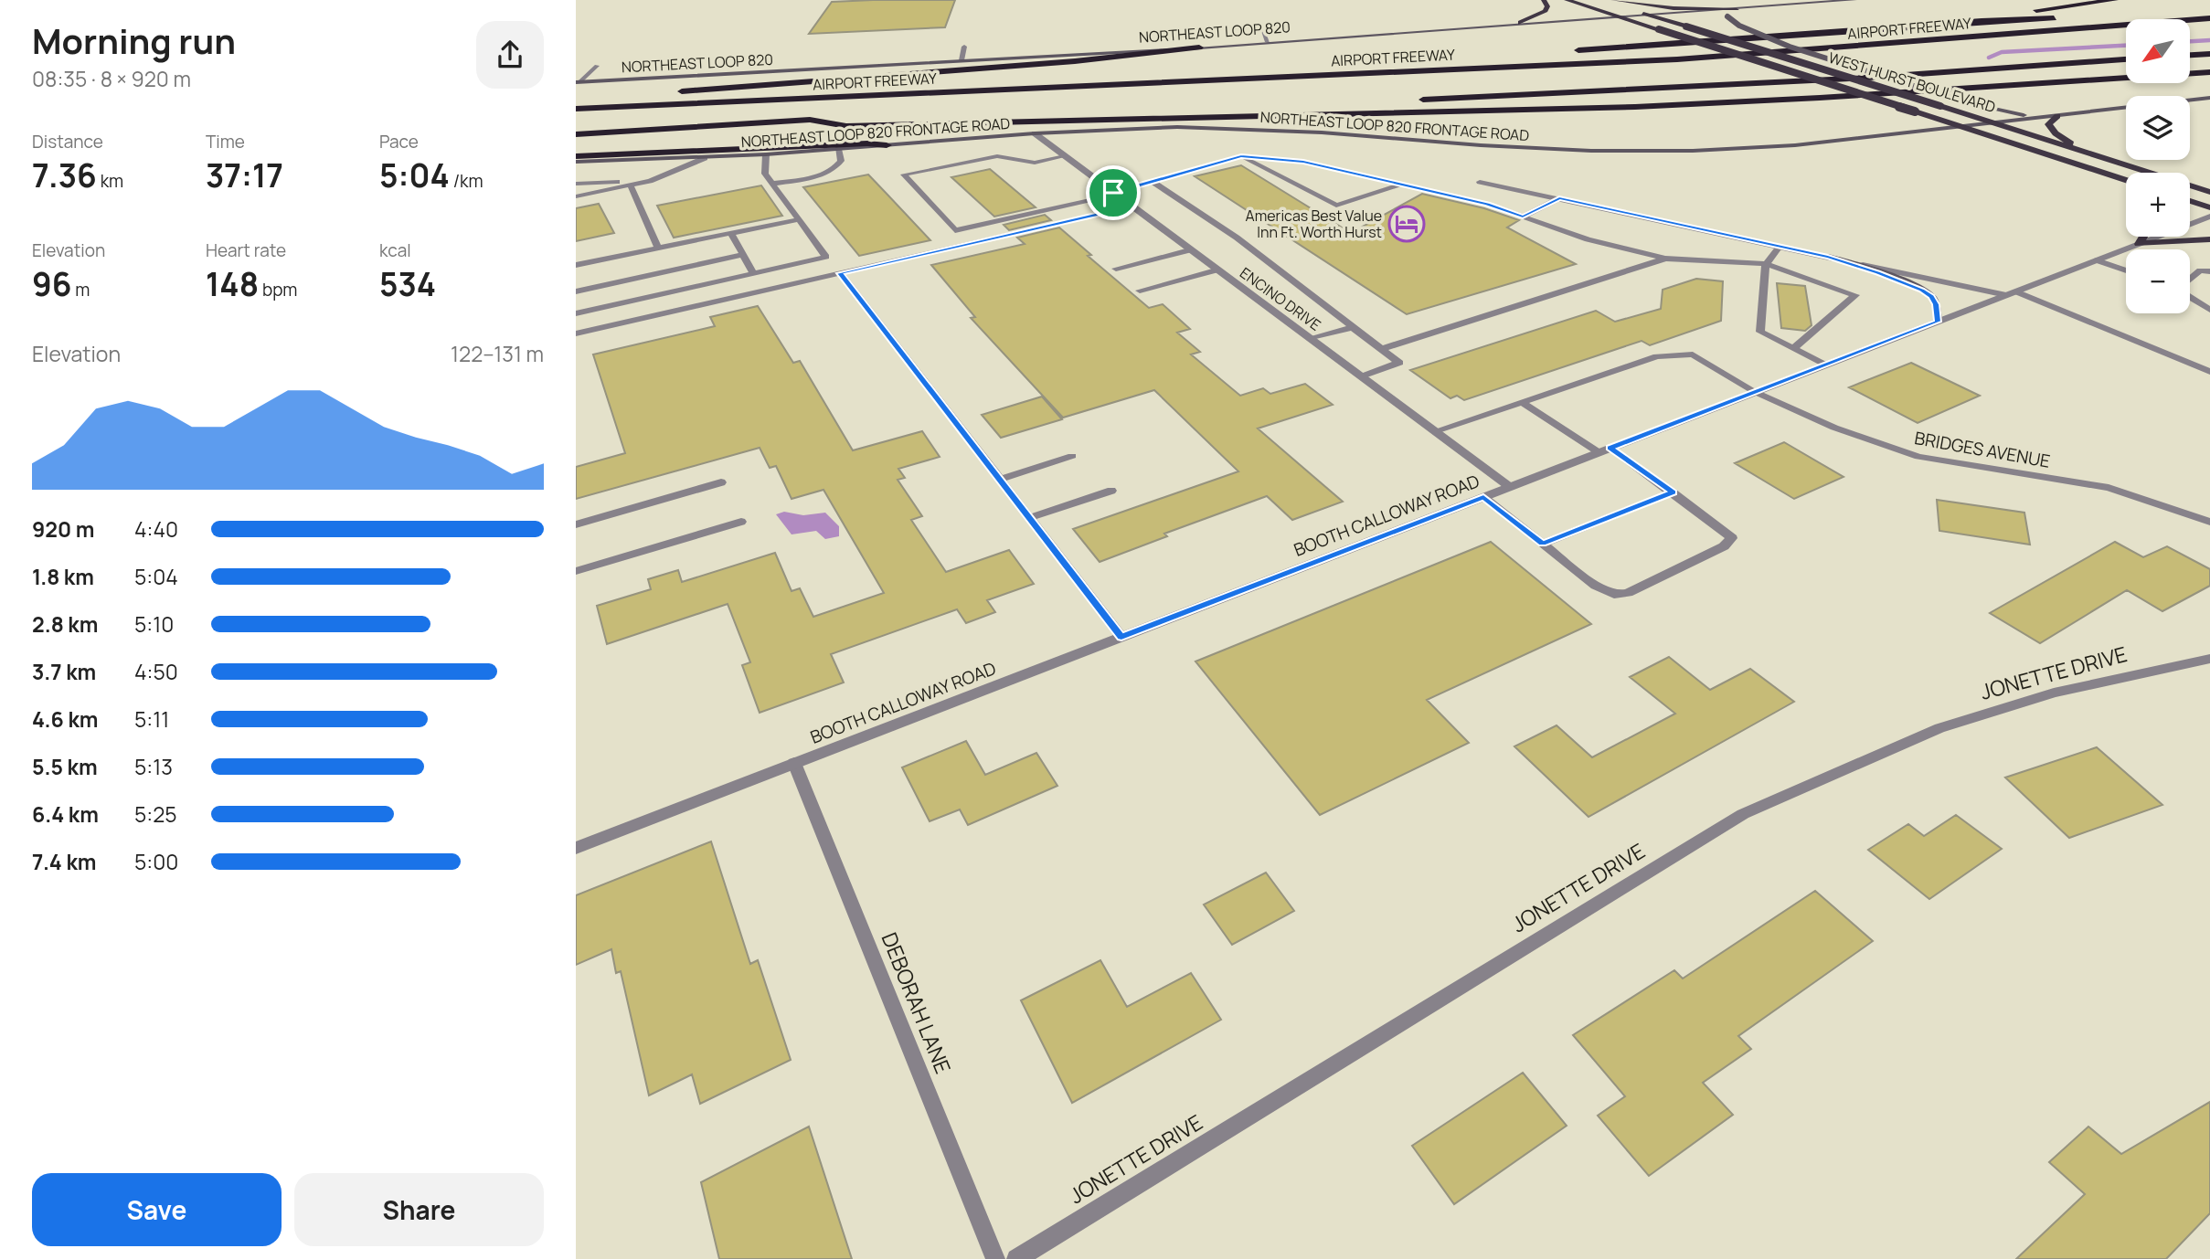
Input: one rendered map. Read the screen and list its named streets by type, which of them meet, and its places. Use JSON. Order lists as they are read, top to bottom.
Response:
{
  "streets": {
    "highway": ["AIRPORT FREEWAY"],
    "main road": ["NORTHEAST LOOP 820", "WEST HURST BOULEVARD", "NORTHEAST LOOP 820 FRONTAGE ROAD"],
    "street": [
      "ENCINO DRIVE",
      "BRIDGES AVENUE",
      "BOOTH CALLOWAY ROAD",
      "JONETTE DRIVE",
      "DEBORAH LANE"
    ]
  },
  "crossings": [
    ["NORTHEAST LOOP 820", "WEST HURST BOULEVARD"],
    ["WEST HURST BOULEVARD", "NORTHEAST LOOP 820 FRONTAGE ROAD"],
    ["NORTHEAST LOOP 820 FRONTAGE ROAD", "ENCINO DRIVE"],
    ["ENCINO DRIVE", "BRIDGES AVENUE"],
    ["ENCINO DRIVE", "BOOTH CALLOWAY ROAD"],
    ["BRIDGES AVENUE", "BOOTH CALLOWAY ROAD"],
    ["BOOTH CALLOWAY ROAD", "DEBORAH LANE"]
  ],
  "places": {
    "hotel": ["Americas Best Value Inn Ft. Worth Hurst"]
  },
  "north": "bottom left",
  "page": {
    "heading": ["Morning run", "08:35 · 8 × 920 m"],
    "map_buttons": ["+", "−"],
    "stats": [
      ["Distance", "7.36 km"],
      ["Time", "37:17"],
      ["Pace", "5:04 /km"],
      ["Elevation", "96 m"],
      ["Heart rate", "148 bpm"],
      ["kcal", "534"]
    ],
    "chart": ["Elevation", "122–131 m"],
    "list": [
      {
        "name": "920 m",
        "note": "4:40"
      },
      {
        "name": "1.8 km",
        "note": "5:04"
      },
      {
        "name": "2.8 km",
        "note": "5:10"
      },
      {
        "name": "3.7 km",
        "note": "4:50"
      },
      {
        "name": "4.6 km",
        "note": "5:11"
      },
      {
        "name": "5.5 km",
        "note": "5:13"
      },
      {
        "name": "6.4 km",
        "note": "5:25"
      },
      {
        "name": "7.4 km",
        "note": "5:00"
      }
    ],
    "buttons": ["Save", "Share"]
  }
}
